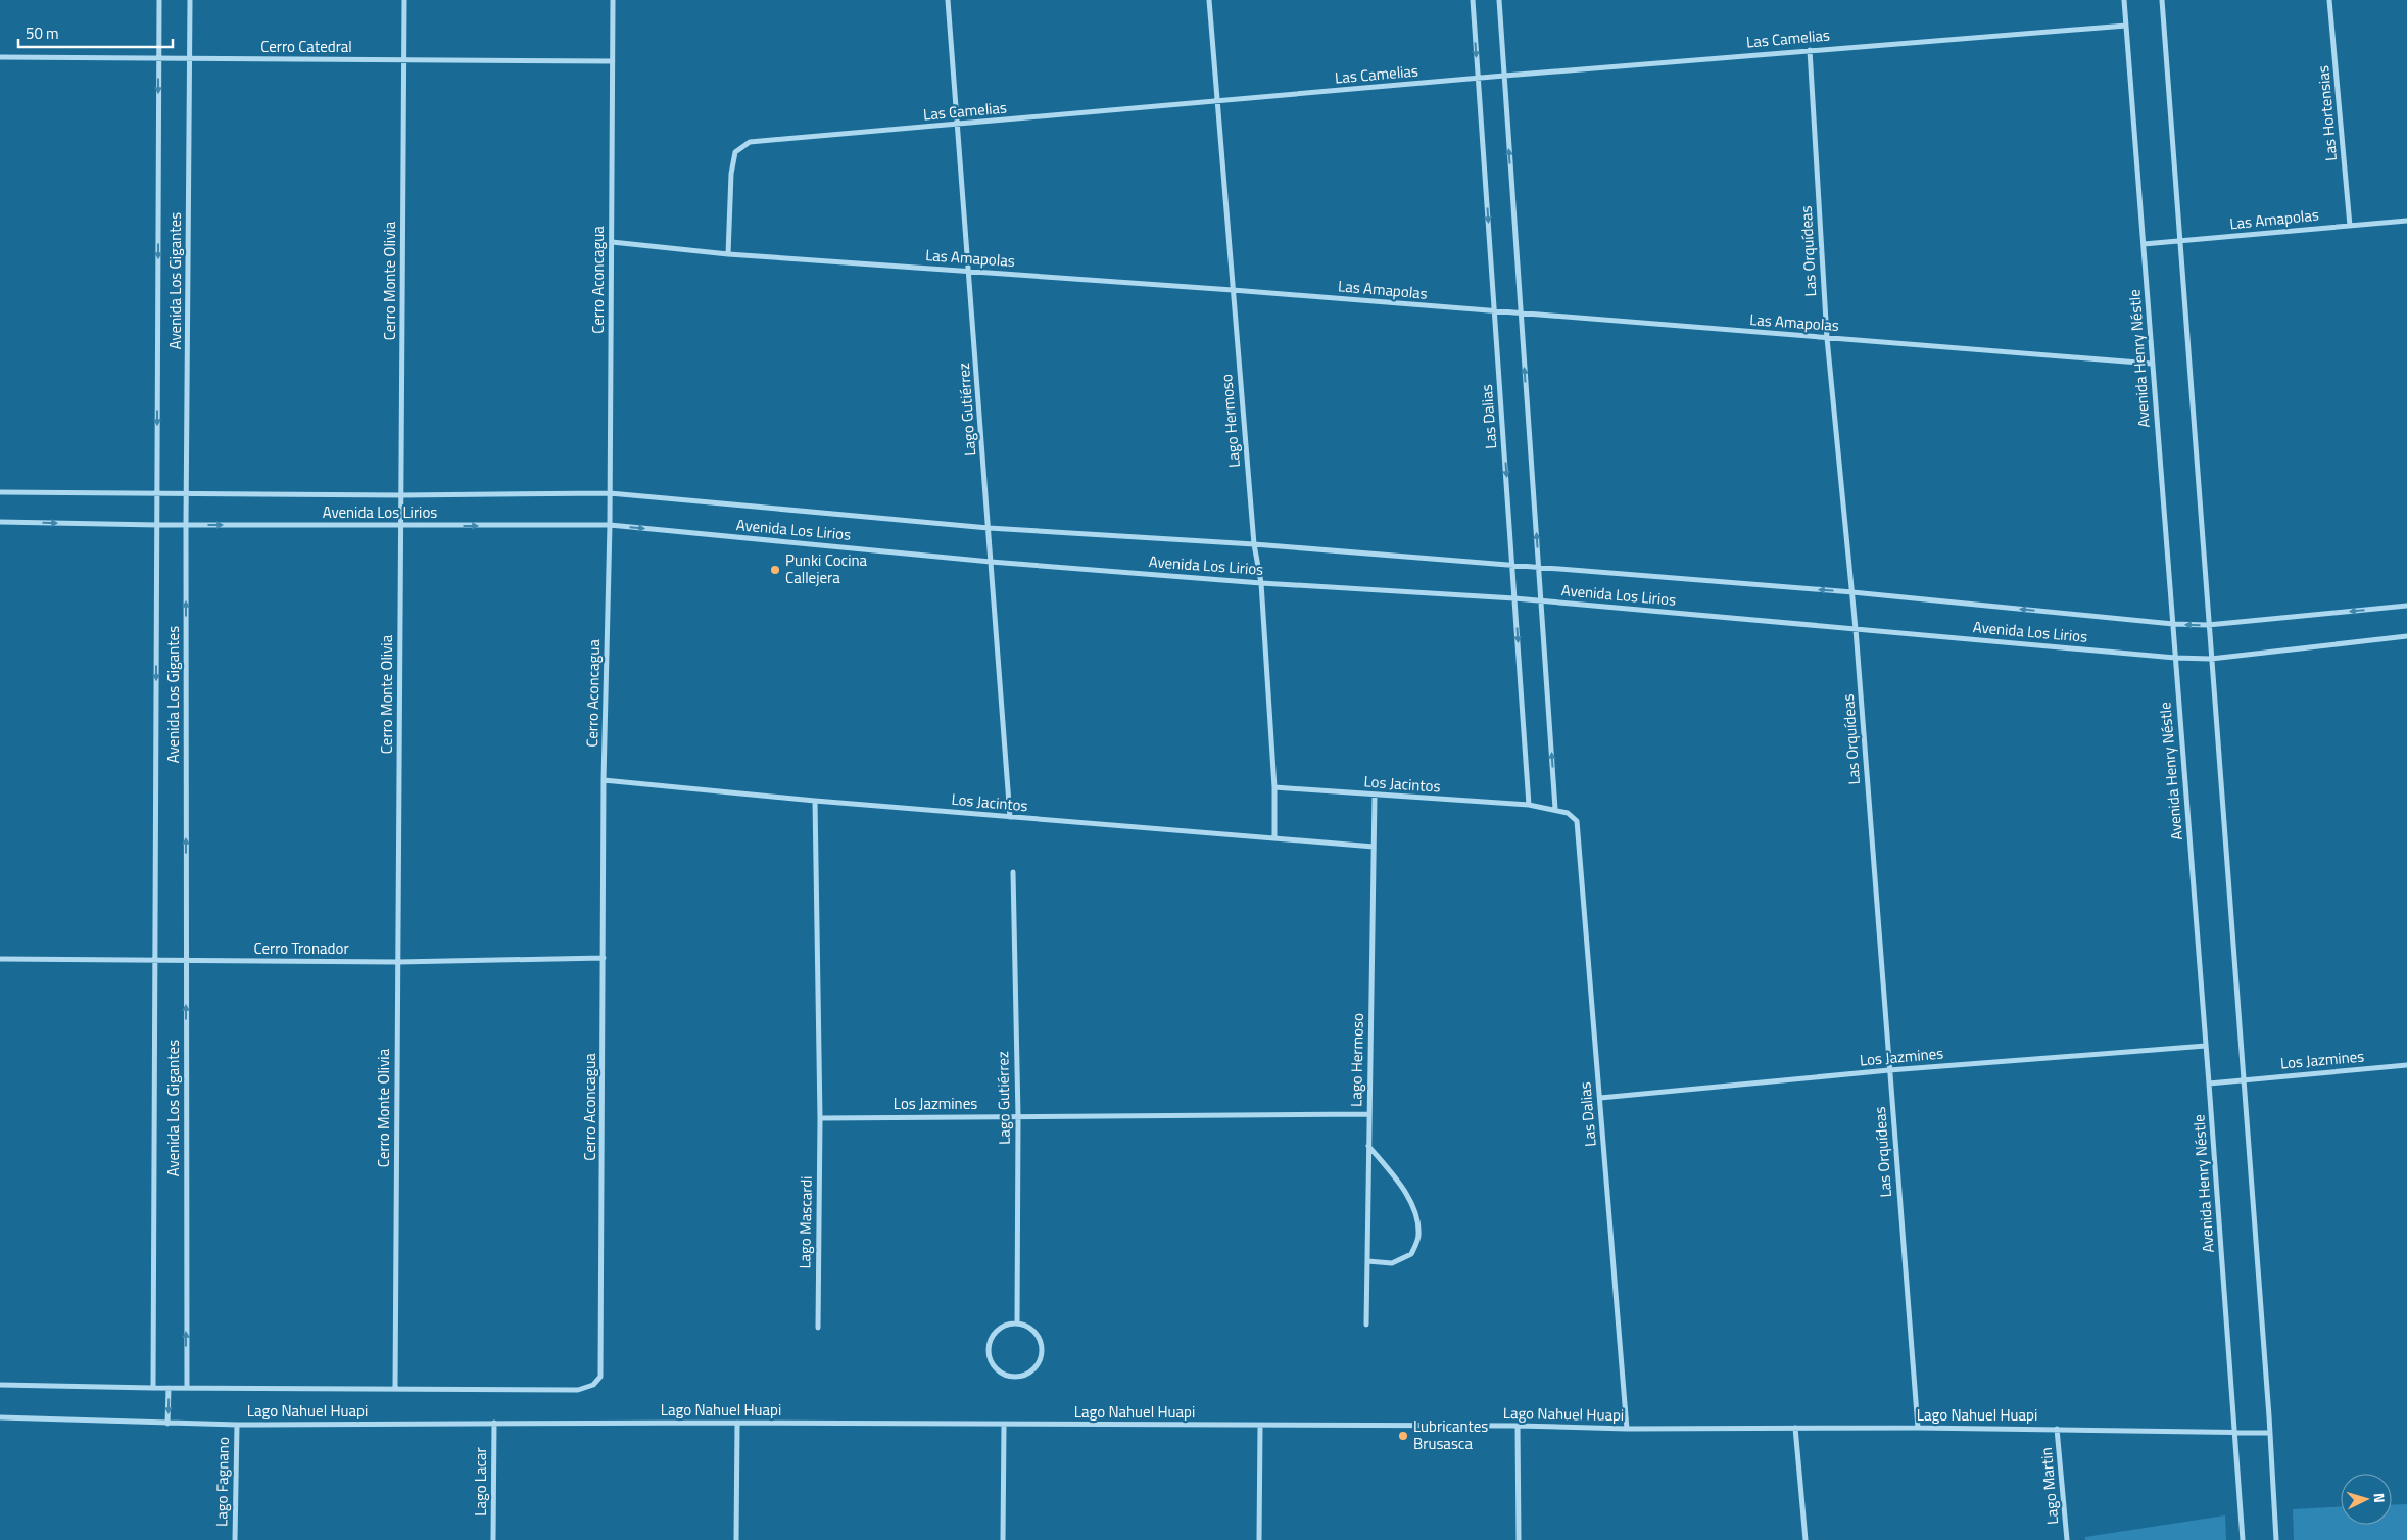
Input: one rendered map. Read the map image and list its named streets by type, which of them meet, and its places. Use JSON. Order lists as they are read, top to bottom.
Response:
{
  "streets": {
    "street": [
      "Las Camelias",
      "Cerro Catedral",
      "Las Hortensias",
      "Las Amapolas",
      "Las Orquídeas",
      "Cerro Aconcagua",
      "Avenida Los Gigantes",
      "Cerro Monte Olivia",
      "Avenida Henry Néstle",
      "Lago Gutiérrez",
      "Las Dalias",
      "Lago Hermoso",
      "Avenida Los Lirios",
      "Los Jacintos",
      "Cerro Tronador",
      "Los Jazmines",
      "Lago Mascardi",
      "Lago Nahuel Huapi",
      "Lago Fagnano",
      "Lago Lacar",
      "Lago Martin"
    ]
  },
  "crossings": [
    ["Las Camelias", "Las Amapolas"],
    ["Las Camelias", "Las Orquídeas"],
    ["Las Camelias", "Avenida Henry Néstle"],
    ["Las Camelias", "Lago Gutiérrez"],
    ["Las Camelias", "Las Dalias"],
    ["Las Camelias", "Lago Hermoso"],
    ["Cerro Catedral", "Cerro Aconcagua"],
    ["Cerro Catedral", "Avenida Los Gigantes"],
    ["Cerro Catedral", "Cerro Monte Olivia"],
    ["Las Hortensias", "Las Amapolas"],
    ["Las Amapolas", "Las Orquídeas"],
    ["Las Amapolas", "Cerro Aconcagua"],
    ["Las Amapolas", "Avenida Henry Néstle"],
    ["Las Amapolas", "Lago Gutiérrez"],
    ["Las Amapolas", "Las Dalias"],
    ["Las Amapolas", "Lago Hermoso"],
    ["Las Orquídeas", "Avenida Los Lirios"],
    ["Las Orquídeas", "Los Jazmines"],
    ["Las Orquídeas", "Lago Nahuel Huapi"],
    ["Cerro Aconcagua", "Avenida Los Lirios"],
    ["Cerro Aconcagua", "Los Jacintos"],
    ["Cerro Aconcagua", "Cerro Tronador"],
    ["Cerro Aconcagua", "Lago Nahuel Huapi"],
    ["Avenida Los Gigantes", "Avenida Los Lirios"],
    ["Avenida Los Gigantes", "Cerro Tronador"],
    ["Avenida Los Gigantes", "Lago Nahuel Huapi"],
    ["Cerro Monte Olivia", "Avenida Los Lirios"],
    ["Cerro Monte Olivia", "Cerro Tronador"],
    ["Cerro Monte Olivia", "Lago Nahuel Huapi"],
    ["Avenida Henry Néstle", "Avenida Los Lirios"],
    ["Avenida Henry Néstle", "Los Jazmines"],
    ["Avenida Henry Néstle", "Lago Nahuel Huapi"],
    ["Lago Gutiérrez", "Avenida Los Lirios"],
    ["Lago Gutiérrez", "Los Jacintos"],
    ["Lago Gutiérrez", "Los Jazmines"],
    ["Las Dalias", "Avenida Los Lirios"],
    ["Las Dalias", "Los Jacintos"],
    ["Las Dalias", "Los Jazmines"],
    ["Las Dalias", "Lago Nahuel Huapi"],
    ["Lago Hermoso", "Avenida Los Lirios"],
    ["Lago Hermoso", "Los Jacintos"],
    ["Lago Hermoso", "Los Jazmines"],
    ["Los Jazmines", "Lago Mascardi"],
    ["Lago Nahuel Huapi", "Lago Fagnano"],
    ["Lago Nahuel Huapi", "Lago Lacar"],
    ["Lago Nahuel Huapi", "Lago Martin"]
  ],
  "places": ["Punki Cocina Callejera", "Lubricantes Brusasca"],
  "scale_bar": "50 m",
  "north": "right"
}
